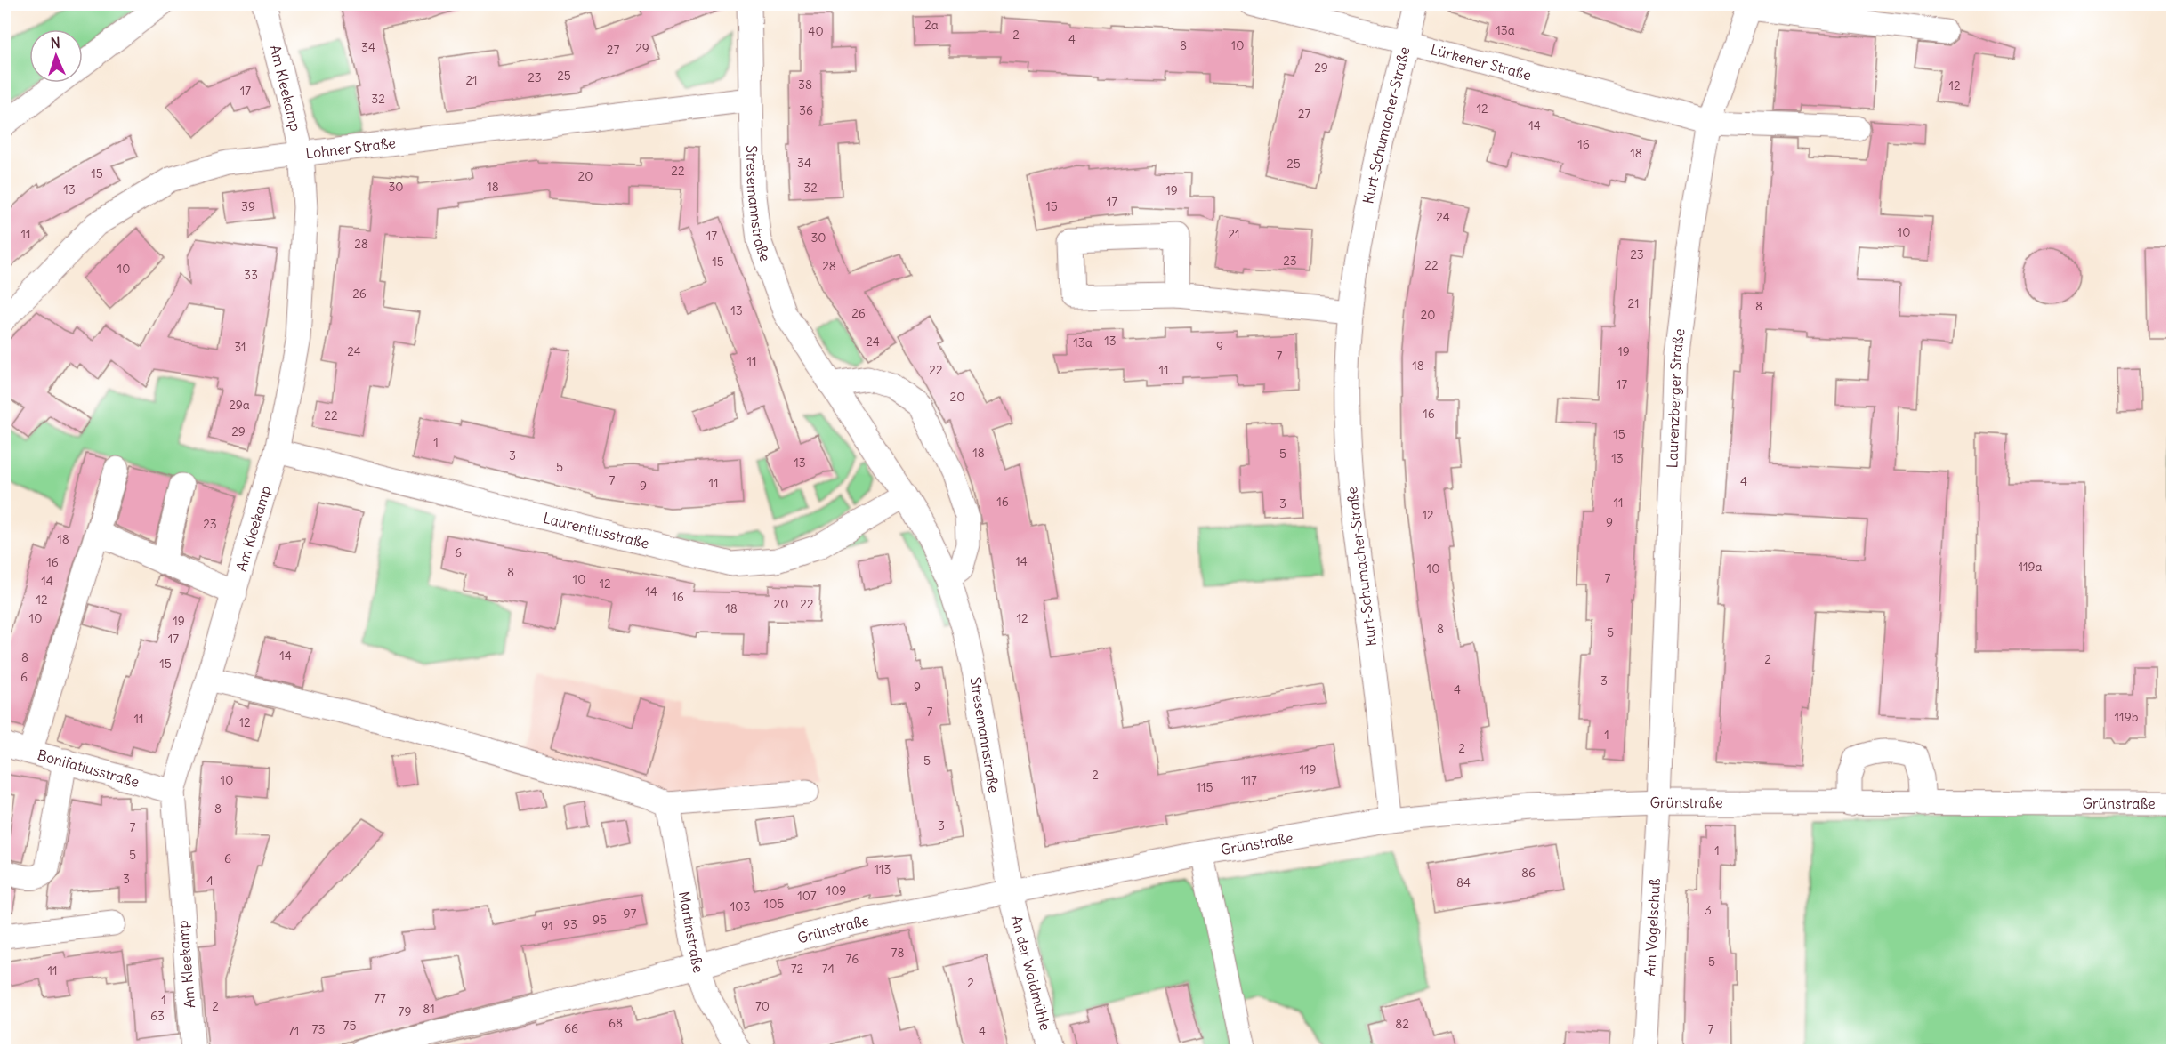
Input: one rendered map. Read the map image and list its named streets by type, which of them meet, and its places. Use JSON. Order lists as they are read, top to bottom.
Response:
{
  "streets": {
    "street": [
      "Lürkener Straße",
      "Am Kleekamp",
      "Kurt-Schumacher-Straße",
      "Lohner Straße",
      "Stresemannstraße",
      "Laurenzberger Straße",
      "Laurentiusstraße",
      "Bonifatiusstraße",
      "Grünstraße",
      "Am Vogelschuß",
      "Martinstraße",
      "An der Waidmühle"
    ]
  },
  "crossings": [
    ["Lürkener Straße", "Kurt-Schumacher-Straße"],
    ["Lürkener Straße", "Laurenzberger Straße"],
    ["Am Kleekamp", "Lohner Straße"],
    ["Am Kleekamp", "Laurentiusstraße"],
    ["Am Kleekamp", "Bonifatiusstraße"],
    ["Kurt-Schumacher-Straße", "Grünstraße"],
    ["Lohner Straße", "Stresemannstraße"],
    ["Stresemannstraße", "Laurentiusstraße"],
    ["Stresemannstraße", "Grünstraße"],
    ["Stresemannstraße", "An der Waidmühle"],
    ["Laurenzberger Straße", "Grünstraße"],
    ["Laurenzberger Straße", "Am Vogelschuß"],
    ["Grünstraße", "Am Vogelschuß"],
    ["Grünstraße", "Martinstraße"],
    ["Grünstraße", "An der Waidmühle"]
  ],
  "house_numbers": [
    "2a",
    "13a",
    "40",
    "2",
    "4",
    "8",
    "10",
    "34",
    "29",
    "27",
    "29",
    "25",
    "23",
    "21",
    "38",
    "12",
    "17",
    "32",
    "12",
    "36",
    "27",
    "14",
    "16",
    "18",
    "34",
    "25",
    "22",
    "15",
    "20",
    "30",
    "18",
    "32",
    "13",
    "19",
    "17",
    "39",
    "15",
    "24",
    "10",
    "11",
    "21",
    "17",
    "30",
    "28",
    "23",
    "23",
    "15",
    "22",
    "28",
    "10",
    "33",
    "26",
    "21",
    "8",
    "13",
    "26",
    "20",
    "13",
    "24",
    "13a",
    "9",
    "31",
    "24",
    "19",
    "7",
    "11",
    "18",
    "22",
    "11",
    "17",
    "20",
    "29a",
    "16",
    "22",
    "29",
    "15",
    "1",
    "18",
    "5",
    "3",
    "13",
    "13",
    "5",
    "7",
    "4",
    "11",
    "9",
    "16",
    "11",
    "3",
    "12",
    "9",
    "23",
    "18",
    "6",
    "14",
    "16",
    "119a",
    "10",
    "8",
    "7",
    "10",
    "14",
    "12",
    "14",
    "16",
    "12",
    "20",
    "22",
    "18",
    "10",
    "12",
    "19",
    "8",
    "5",
    "17",
    "14",
    "8",
    "2",
    "15",
    "6",
    "3",
    "9",
    "4",
    "7",
    "119b",
    "11",
    "12",
    "1",
    "2",
    "5",
    "119",
    "2",
    "10",
    "117",
    "115",
    "8",
    "3",
    "7",
    "1",
    "5",
    "6",
    "113",
    "86",
    "3",
    "4",
    "84",
    "109",
    "107",
    "105",
    "103",
    "3",
    "97",
    "95",
    "93",
    "91",
    "78",
    "76",
    "5",
    "72",
    "74",
    "11",
    "2",
    "77",
    "1",
    "2",
    "70",
    "81",
    "79",
    "63",
    "68",
    "82",
    "75",
    "66",
    "73",
    "7",
    "71",
    "4"
  ],
  "north": "top"
}
